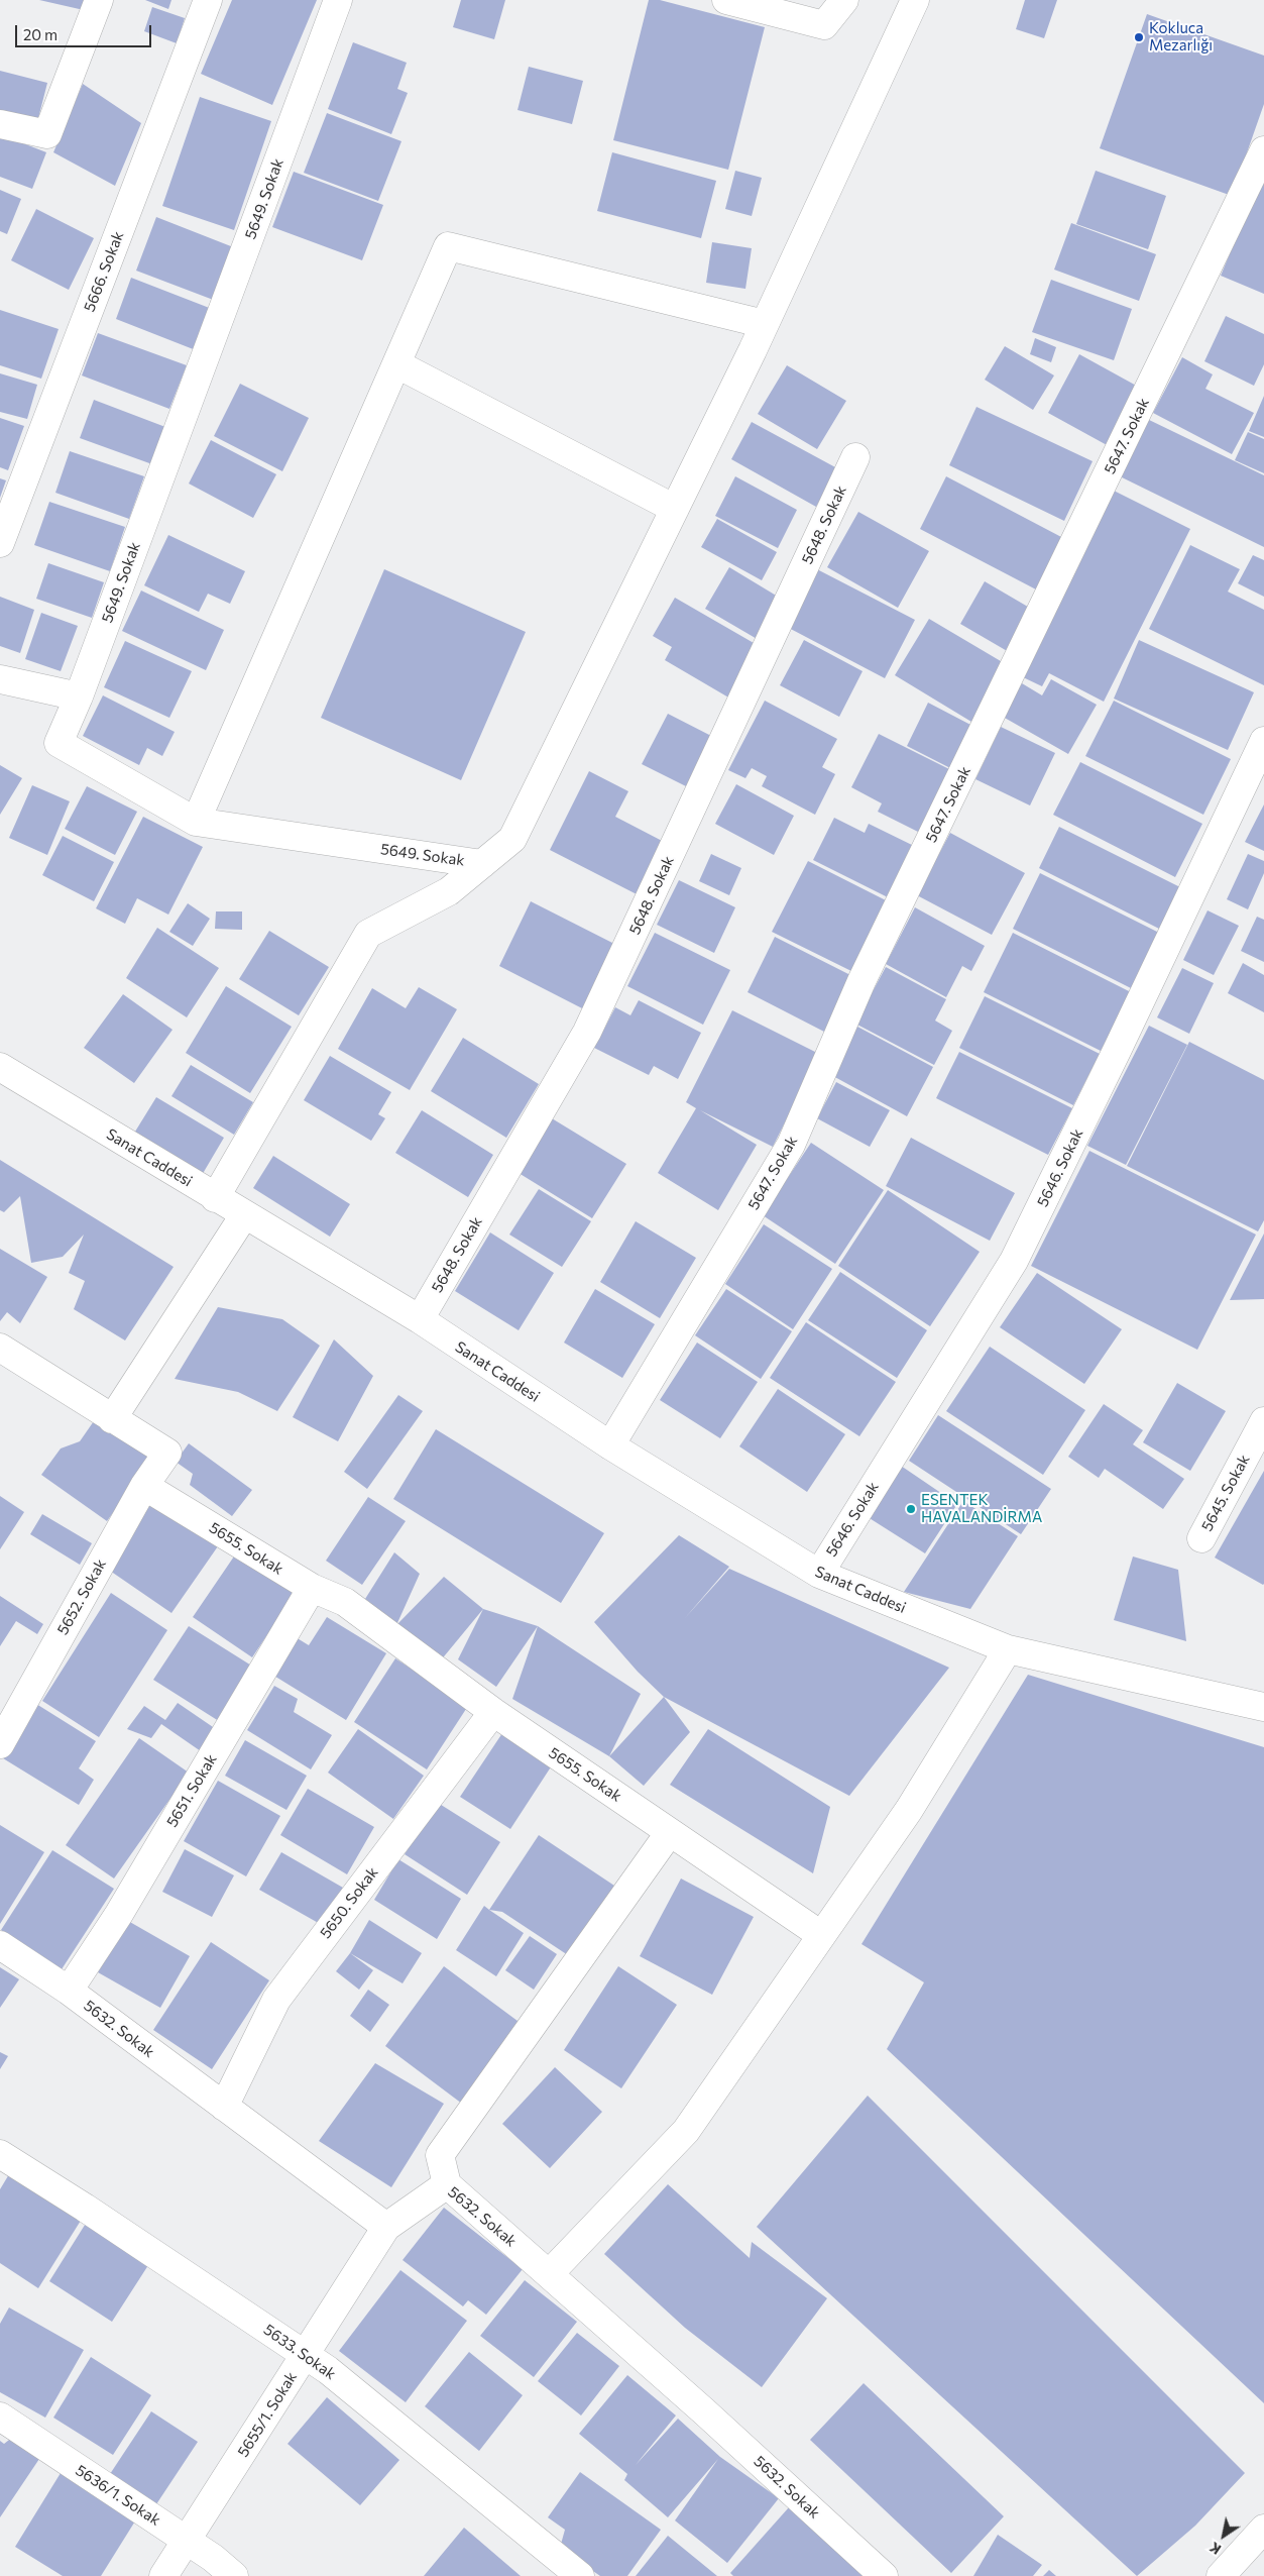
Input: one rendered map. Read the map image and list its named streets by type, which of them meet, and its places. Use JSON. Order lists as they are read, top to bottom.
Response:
{
  "streets": {
    "street": [
      "5649. Sokak",
      "5666. Sokak",
      "5647. Sokak",
      "5648. Sokak",
      "Sanat Caddesi",
      "5646. Sokak",
      "5645. Sokak",
      "5655. Sokak",
      "5652. Sokak",
      "5651. Sokak",
      "5650. Sokak",
      "5632. Sokak",
      "5633. Sokak",
      "5655/1. Sokak",
      "5636/1. Sokak"
    ]
  },
  "crossings": [
    ["5647. Sokak", "Sanat Caddesi"],
    ["5648. Sokak", "Sanat Caddesi"],
    ["Sanat Caddesi", "5646. Sokak"],
    ["5655. Sokak", "5652. Sokak"],
    ["5655. Sokak", "5651. Sokak"],
    ["5655. Sokak", "5650. Sokak"],
    ["5651. Sokak", "5632. Sokak"],
    ["5650. Sokak", "5632. Sokak"],
    ["5632. Sokak", "5655/1. Sokak"],
    ["5633. Sokak", "5655/1. Sokak"],
    ["5655/1. Sokak", "5636/1. Sokak"]
  ],
  "places": ["Kokluca Mezarlığı", "ESENTEK HAVALANDİRMA"],
  "scale_bar": "20 m",
  "north": "bottom left"
}
